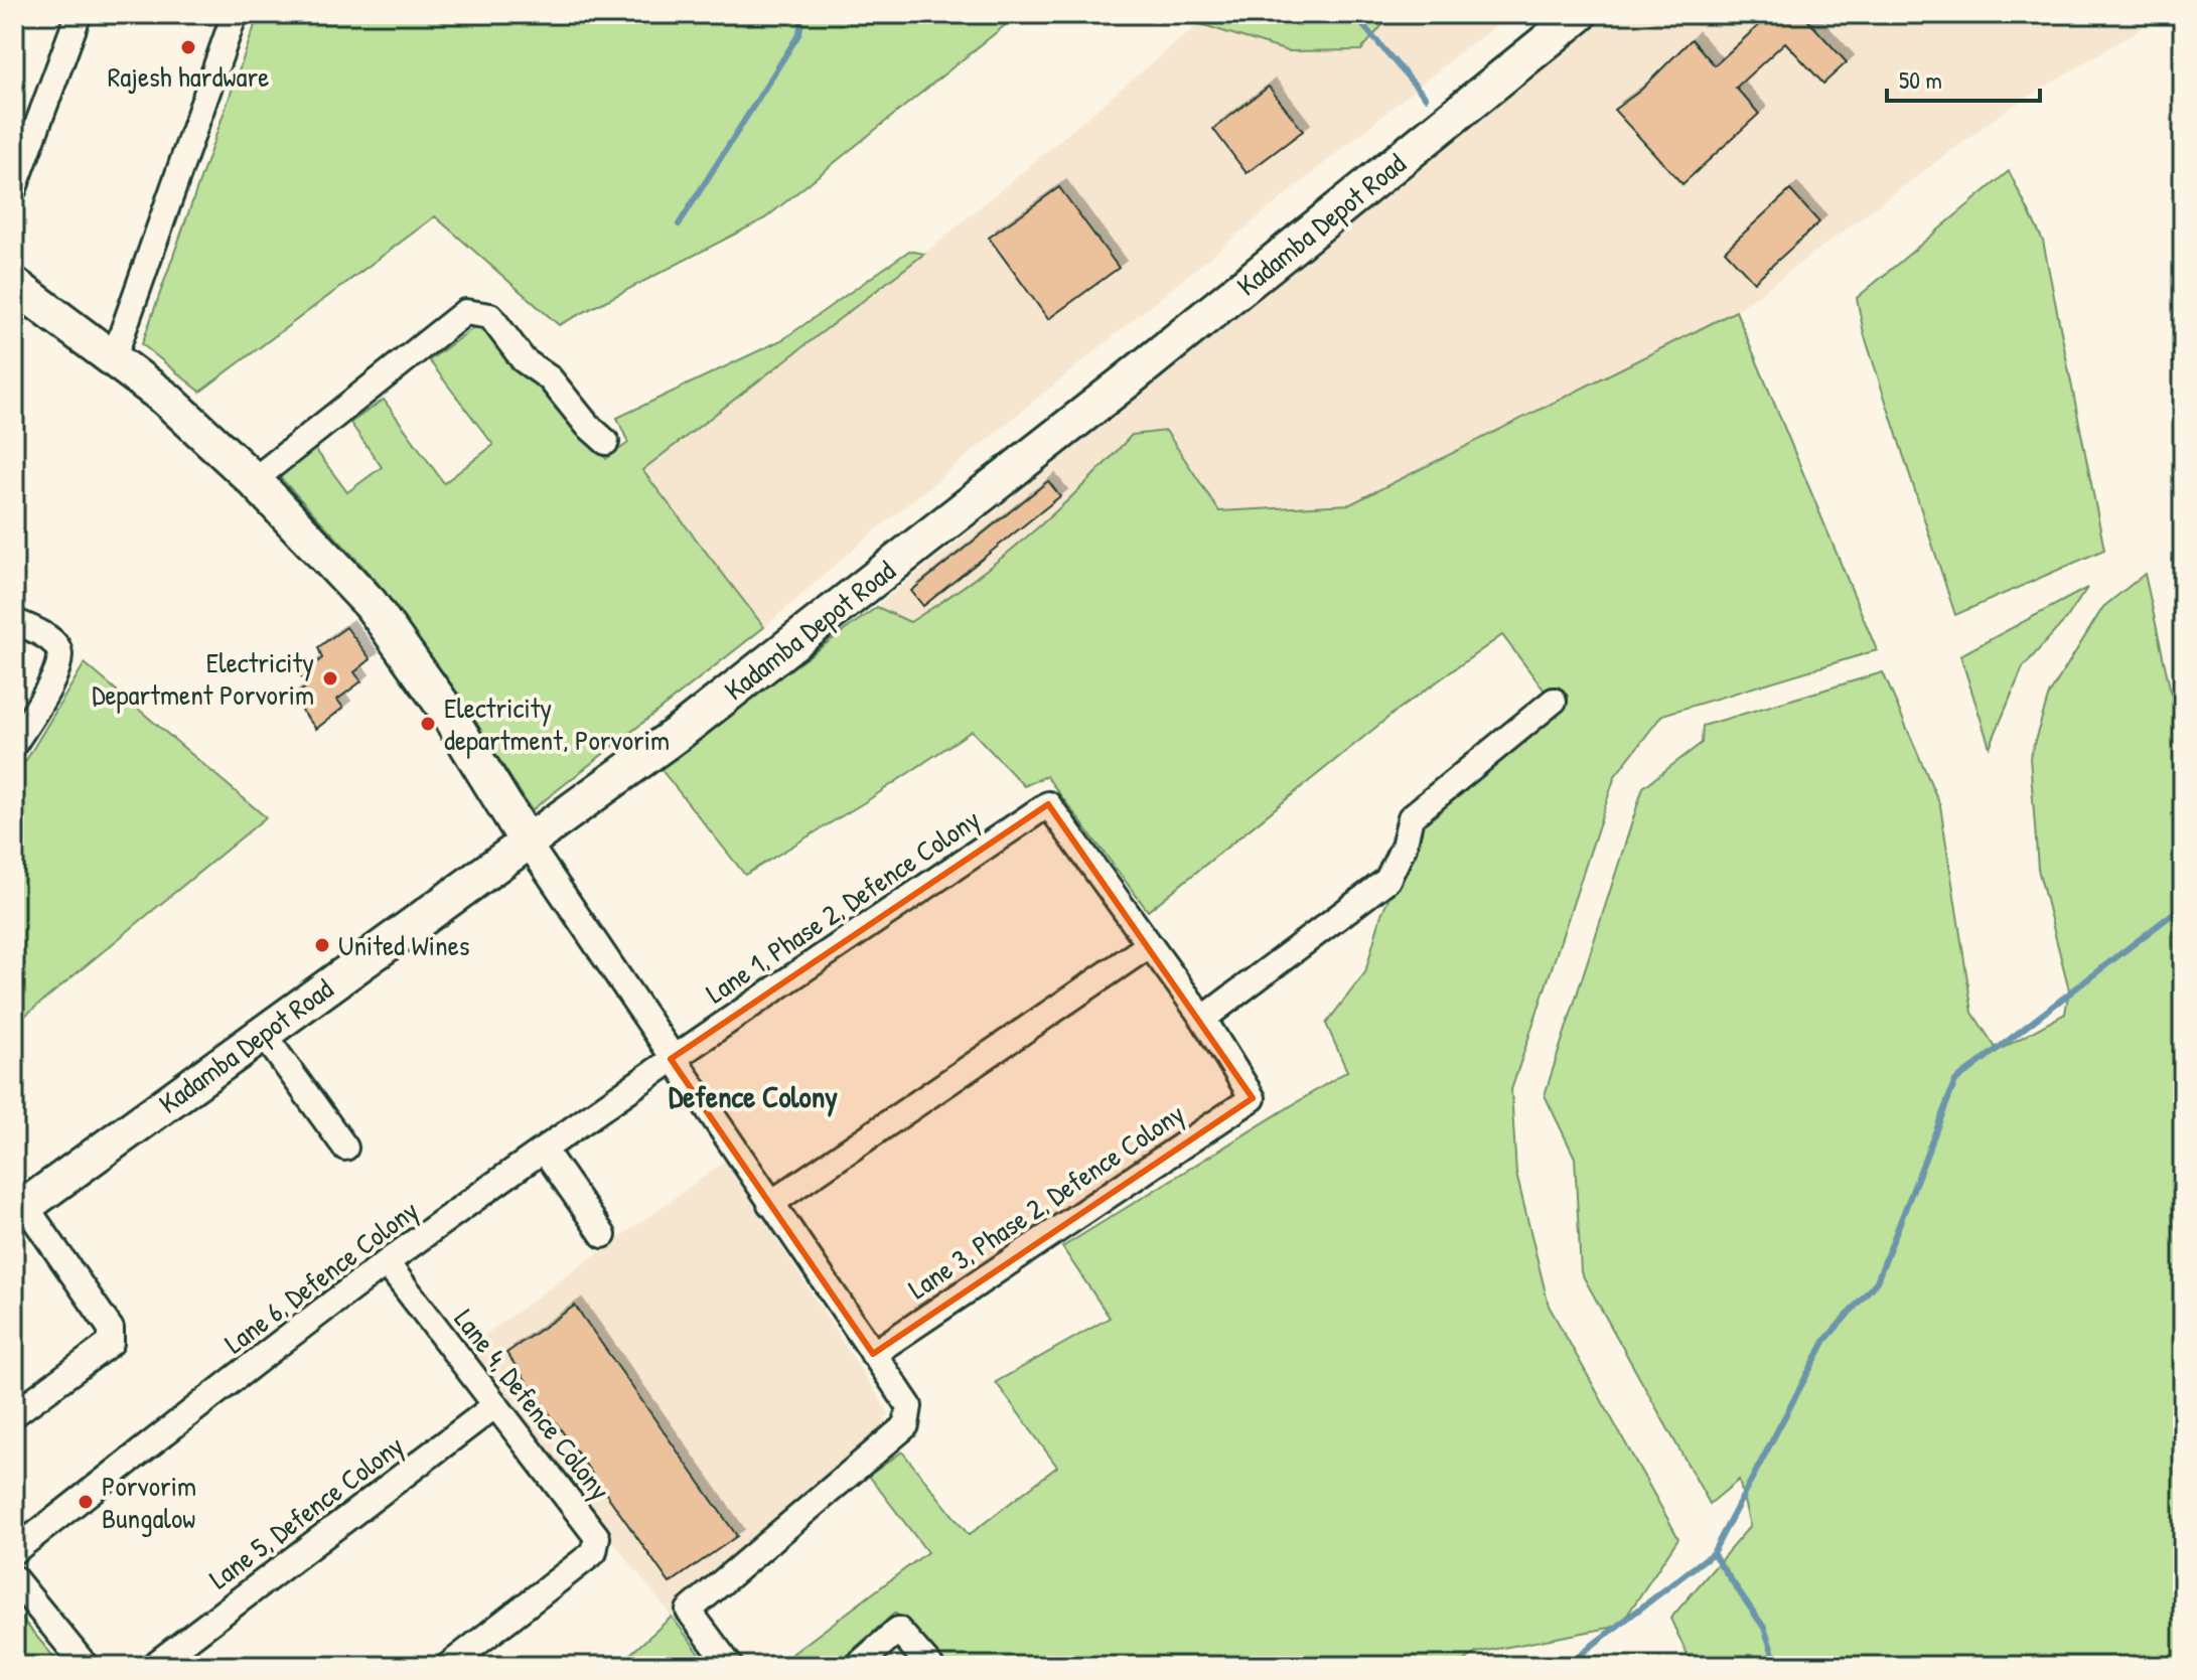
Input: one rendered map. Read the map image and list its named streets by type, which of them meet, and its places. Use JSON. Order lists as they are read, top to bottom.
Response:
{
  "streets": {
    "street": [
      "Kadamba Depot Road",
      "Lane 1, Phase 2, Defence Colony",
      "Lane 3, Phase 2, Defence Colony",
      "Lane 6, Defence Colony",
      "Lane 4, Defence Colony",
      "Lane 5, Defence Colony"
    ]
  },
  "crossings": [
    ["Lane 1, Phase 2, Defence Colony", "Lane 6, Defence Colony"],
    ["Lane 6, Defence Colony", "Lane 4, Defence Colony"],
    ["Lane 4, Defence Colony", "Lane 5, Defence Colony"]
  ],
  "districts": ["Defence Colony"],
  "places": [
    "Rajesh hardware",
    "Electricity Department Porvorim",
    "Electricity department, Porvorim",
    "United Wines",
    "Porvorim Bungalow"
  ],
  "scale_bar": "50 m"
}
